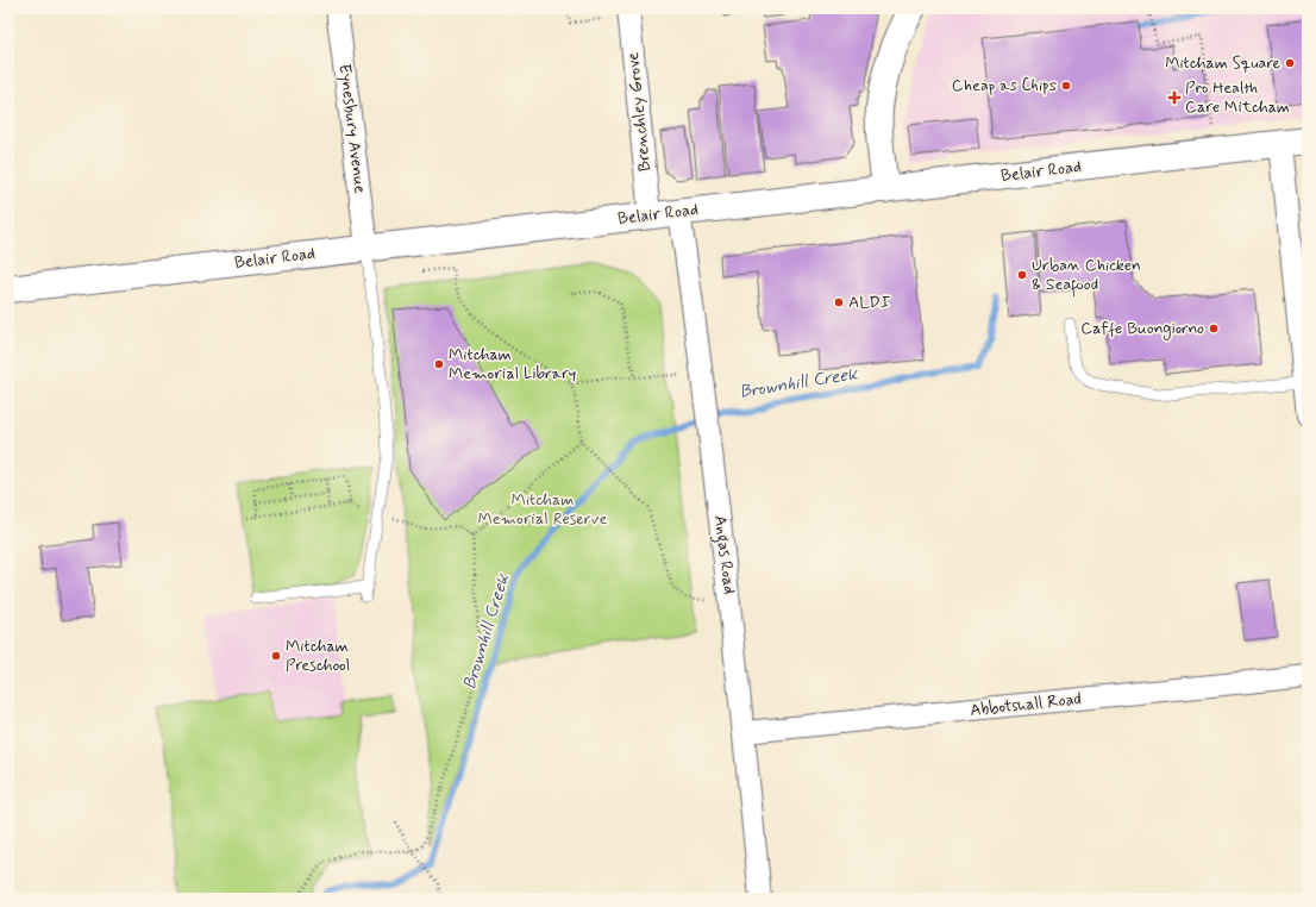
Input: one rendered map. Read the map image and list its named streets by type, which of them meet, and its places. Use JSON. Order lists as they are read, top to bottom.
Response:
{
  "streets": {
    "main road": ["Belair Road"],
    "street": [
      "Brenchley Grove",
      "Eynesbury Avenue",
      "Angas Road",
      "Abbotshall Road"
    ]
  },
  "crossings": [
    ["Brenchley Grove", "Belair Road"],
    ["Eynesbury Avenue", "Belair Road"],
    ["Belair Road", "Angas Road"],
    ["Angas Road", "Abbotshall Road"]
  ],
  "water": ["Brownhill Creek"],
  "parks": ["Mitcham Memorial Reserve"],
  "places": {
    "other": [
      "Mitcham Square",
      "Cheap as Chips",
      "Urban Chicken & Seafood",
      "ALDI",
      "Caffe Buongiorno",
      "Mitcham Memorial Library",
      "Mitcham Preschool"
    ],
    "health": ["Pro Health Care Mitcham"]
  }
}
